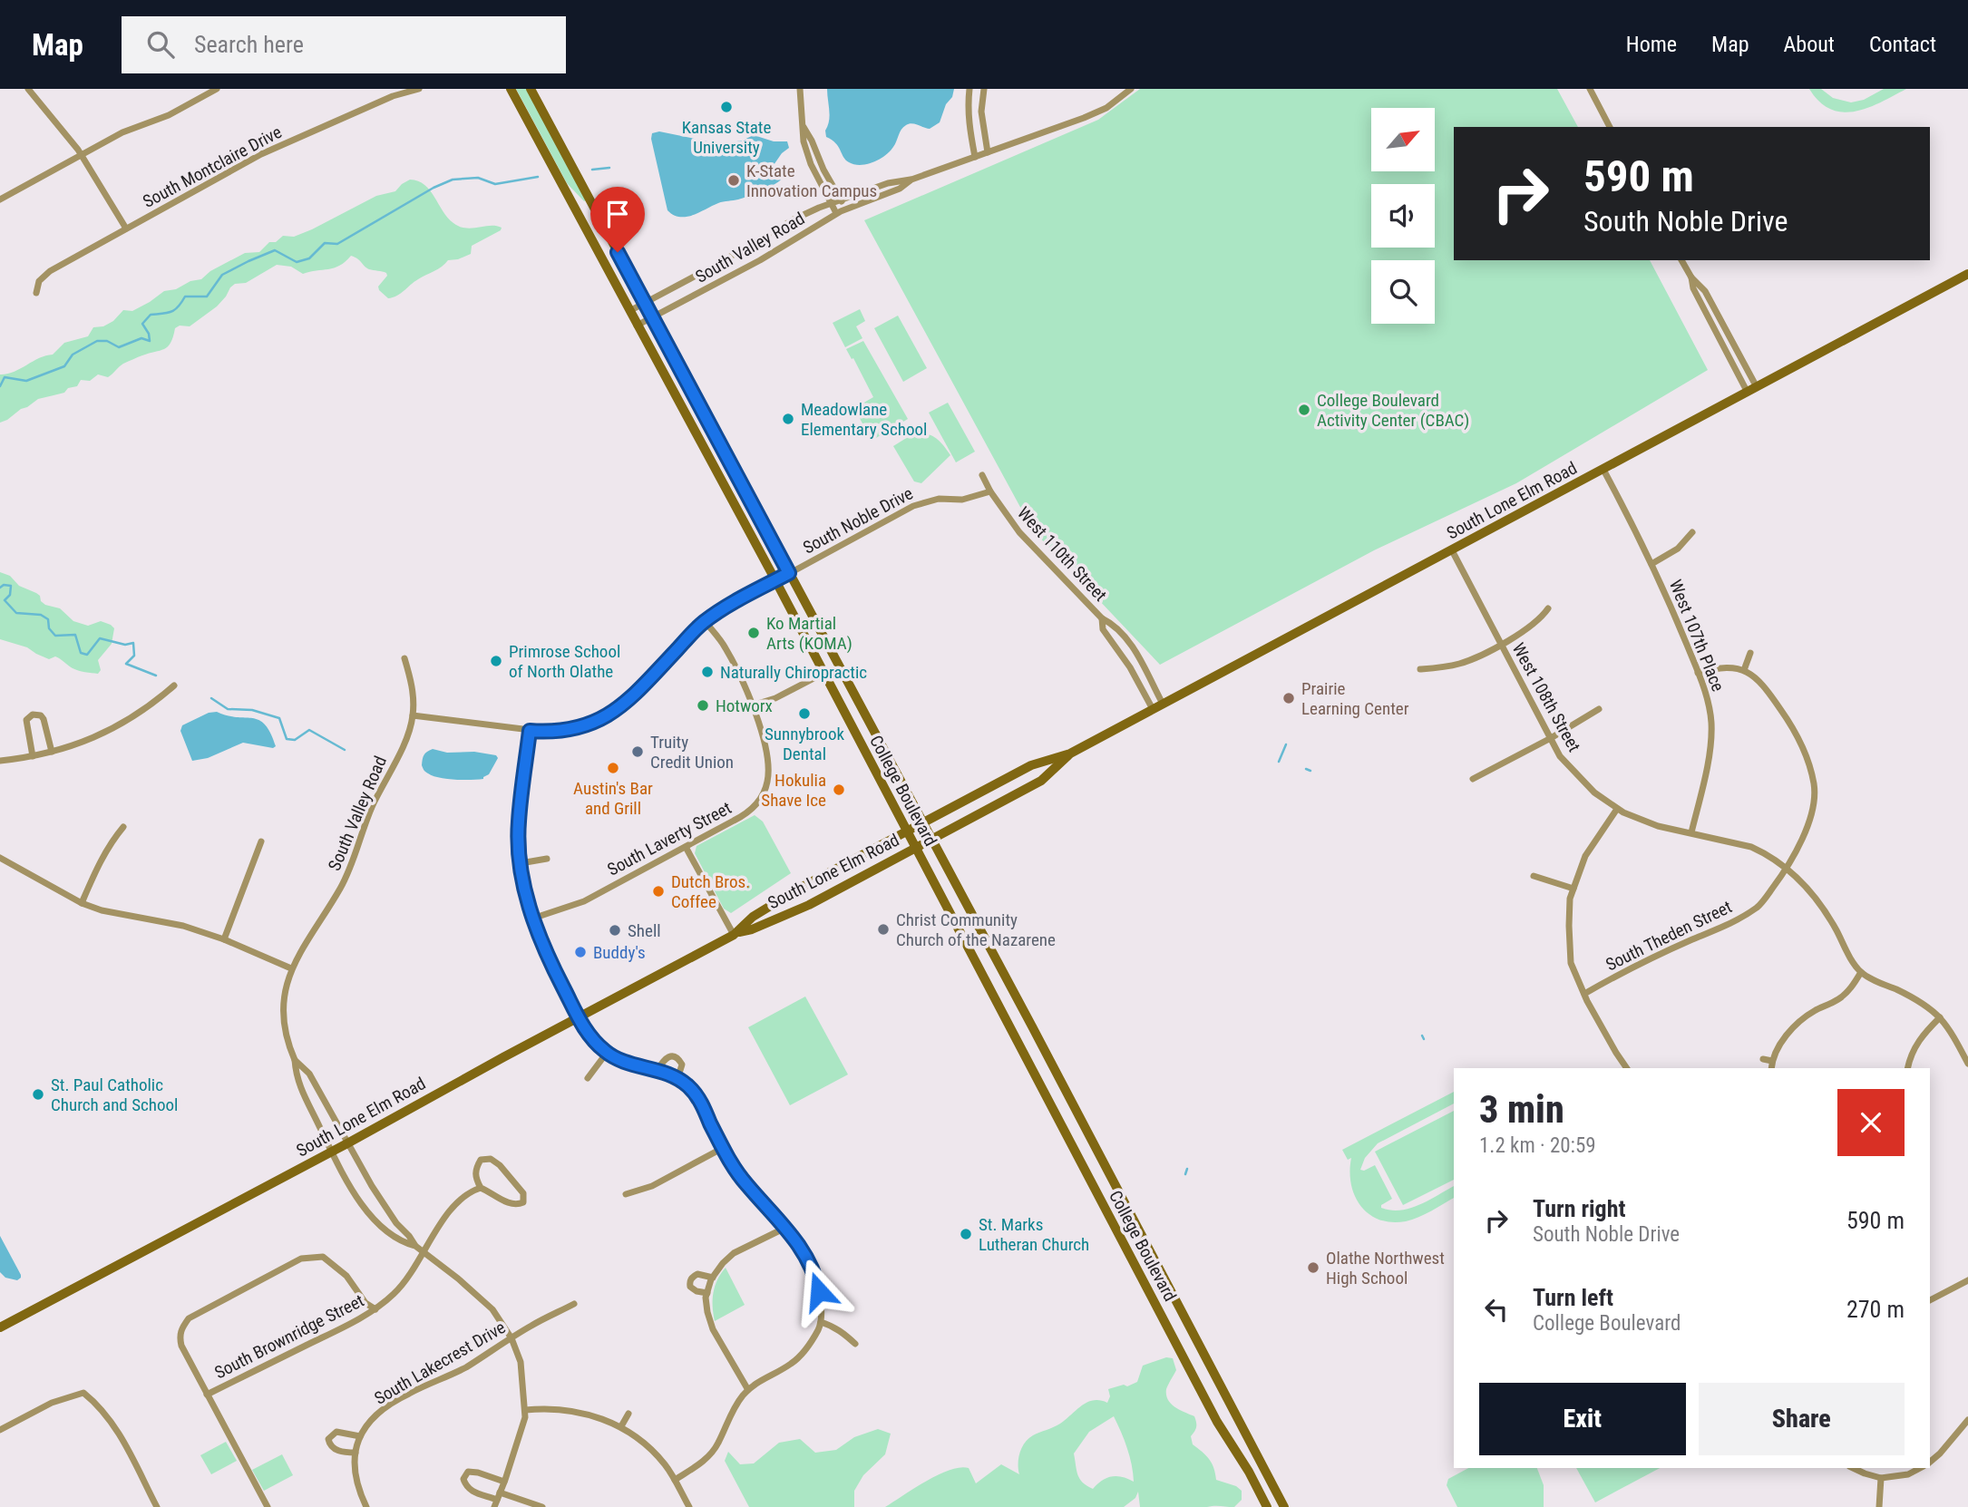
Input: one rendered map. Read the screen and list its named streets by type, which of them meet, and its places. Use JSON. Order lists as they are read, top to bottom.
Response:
{
  "streets": {
    "main road": ["South Lone Elm Road", "College Boulevard"],
    "street": [
      "South Montclaire Drive",
      "South Valley Road",
      "South Noble Drive",
      "West 110th Street",
      "West 107th Place",
      "West 108th Street",
      "South Laverty Street",
      "South Theden Street",
      "South Brownridge Street",
      "South Lakecrest Drive"
    ]
  },
  "crossings": [
    ["South Valley Road", "South Lone Elm Road"],
    ["South Valley Road", "South Noble Drive"],
    ["South Valley Road", "College Boulevard"],
    ["South Lone Elm Road", "West 110th Street"],
    ["South Lone Elm Road", "West 107th Place"],
    ["South Lone Elm Road", "West 108th Street"],
    ["South Lone Elm Road", "College Boulevard"],
    ["South Noble Drive", "West 110th Street"],
    ["South Noble Drive", "College Boulevard"],
    ["South Noble Drive", "South Laverty Street"],
    ["West 107th Place", "West 108th Street"],
    ["West 108th Street", "South Theden Street"]
  ],
  "places": [
    "Kansas State University",
    "K-State Innovation Campus",
    "College Boulevard Activity Center (CBAC)",
    "Meadowlane Elementary School",
    "Ko Martial Arts (KOMA)",
    "Primrose School of North Olathe",
    "Naturally Chiropractic",
    "Prairie Learning Center",
    "Hotworx",
    "Sunnybrook Dental",
    "Truity Credit Union",
    "Austin's Bar and Grill",
    "Hokulia Shave Ice",
    "Dutch Bros. Coffee",
    "Christ Community Church of the Nazarene",
    "Shell",
    "Buddy's",
    "St. Paul Catholic Church and School",
    "St. Marks Lutheran Church",
    "Olathe Northwest High School"
  ],
  "north": "top right",
  "page": {
    "header": "Map",
    "search": "Search here",
    "nav": [
      "Home",
      "Map",
      "About",
      "Contact"
    ],
    "turn": ["590 m", "South Noble Drive"],
    "heading": ["3 min", "1.2 km · 20:59"],
    "list": [
      {
        "name": "Turn right",
        "note": "South Noble Drive",
        "value": "590 m"
      },
      {
        "name": "Turn left",
        "note": "College Boulevard",
        "value": "270 m"
      }
    ],
    "buttons": ["Exit", "Share"]
  }
}
